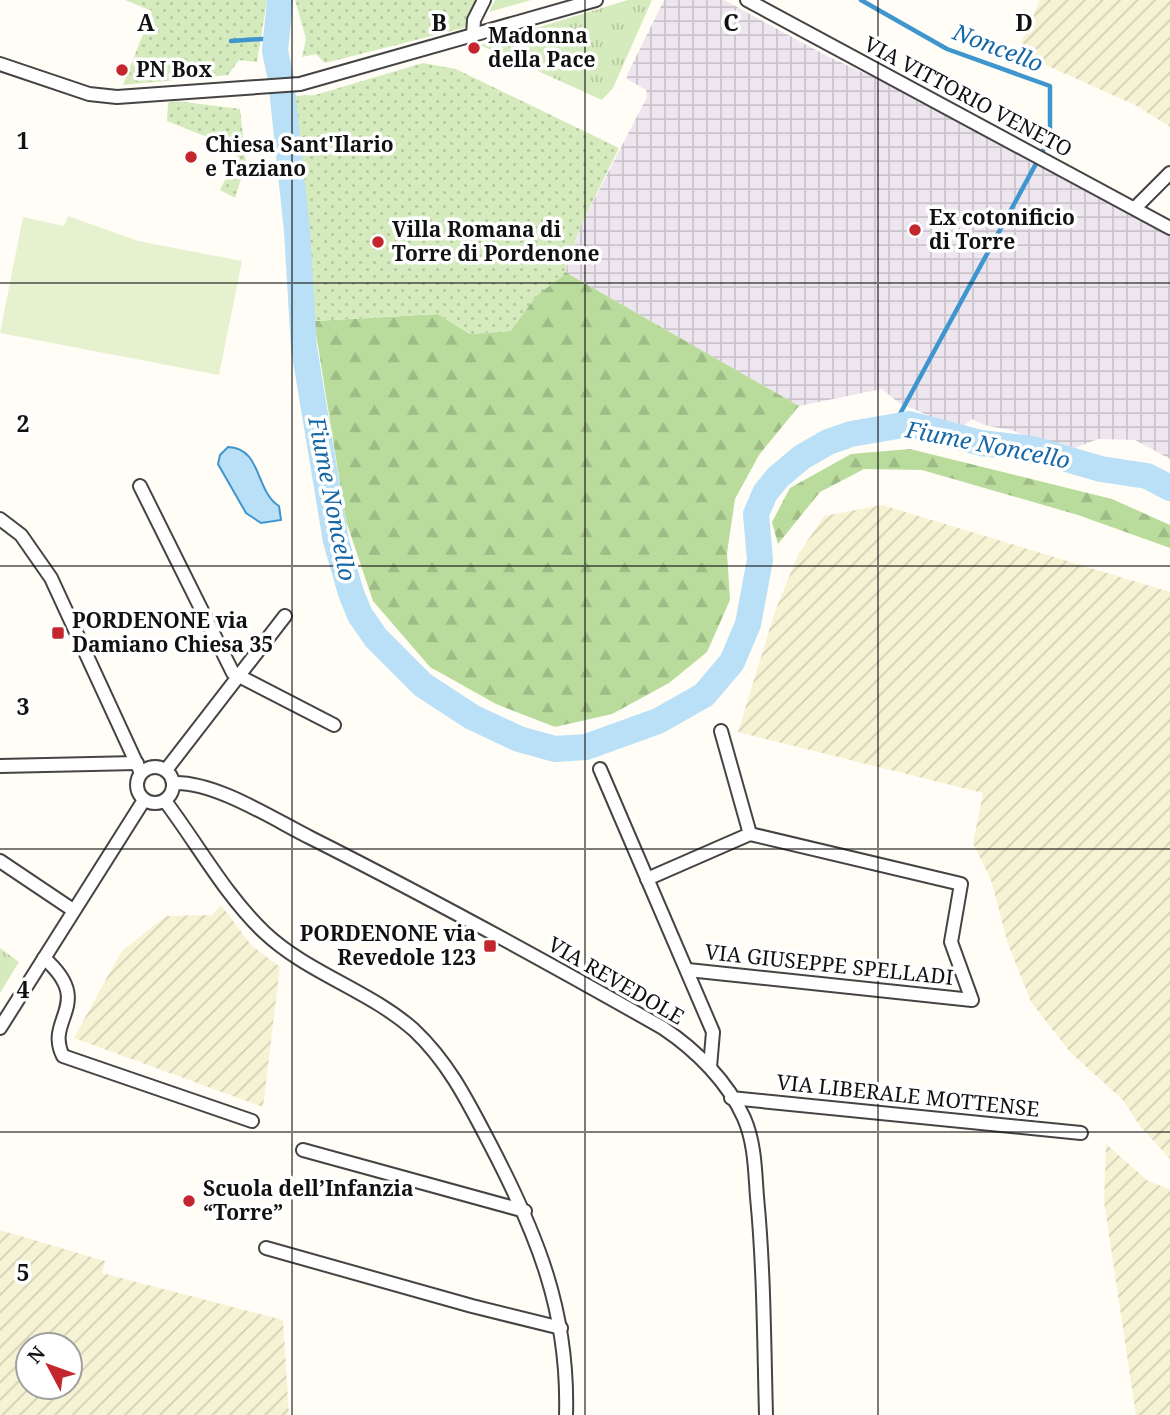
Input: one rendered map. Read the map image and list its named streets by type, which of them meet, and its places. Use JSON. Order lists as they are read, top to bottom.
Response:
{
  "streets": {
    "street": [
      "VIA VITTORIO VENETO",
      "VIA GIUSEPPE SPELLADI",
      "VIA REVEDOLE",
      "VIA LIBERALE MOTTENSE"
    ]
  },
  "crossings": [
    ["VIA REVEDOLE", "VIA LIBERALE MOTTENSE"]
  ],
  "water": ["Noncello", "Fiume Noncello"],
  "places": {
    "other": [
      "Madonna della Pace",
      "PN Box",
      "Chiesa Sant'Ilario e Taziano",
      "Ex cotonificio di Torre",
      "Villa Romana di Torre di Pordenone",
      "Scuola dell’Infanzia “Torre”"
    ],
    "transit": ["PORDENONE via Damiano Chiesa 35", "PORDENONE via Revedole 123"]
  },
  "north": "top left",
  "grid": {
    "columns": [
      "A",
      "B",
      "C",
      "D"
    ],
    "rows": [
      "1",
      "2",
      "3",
      "4",
      "5"
    ]
  }
}
